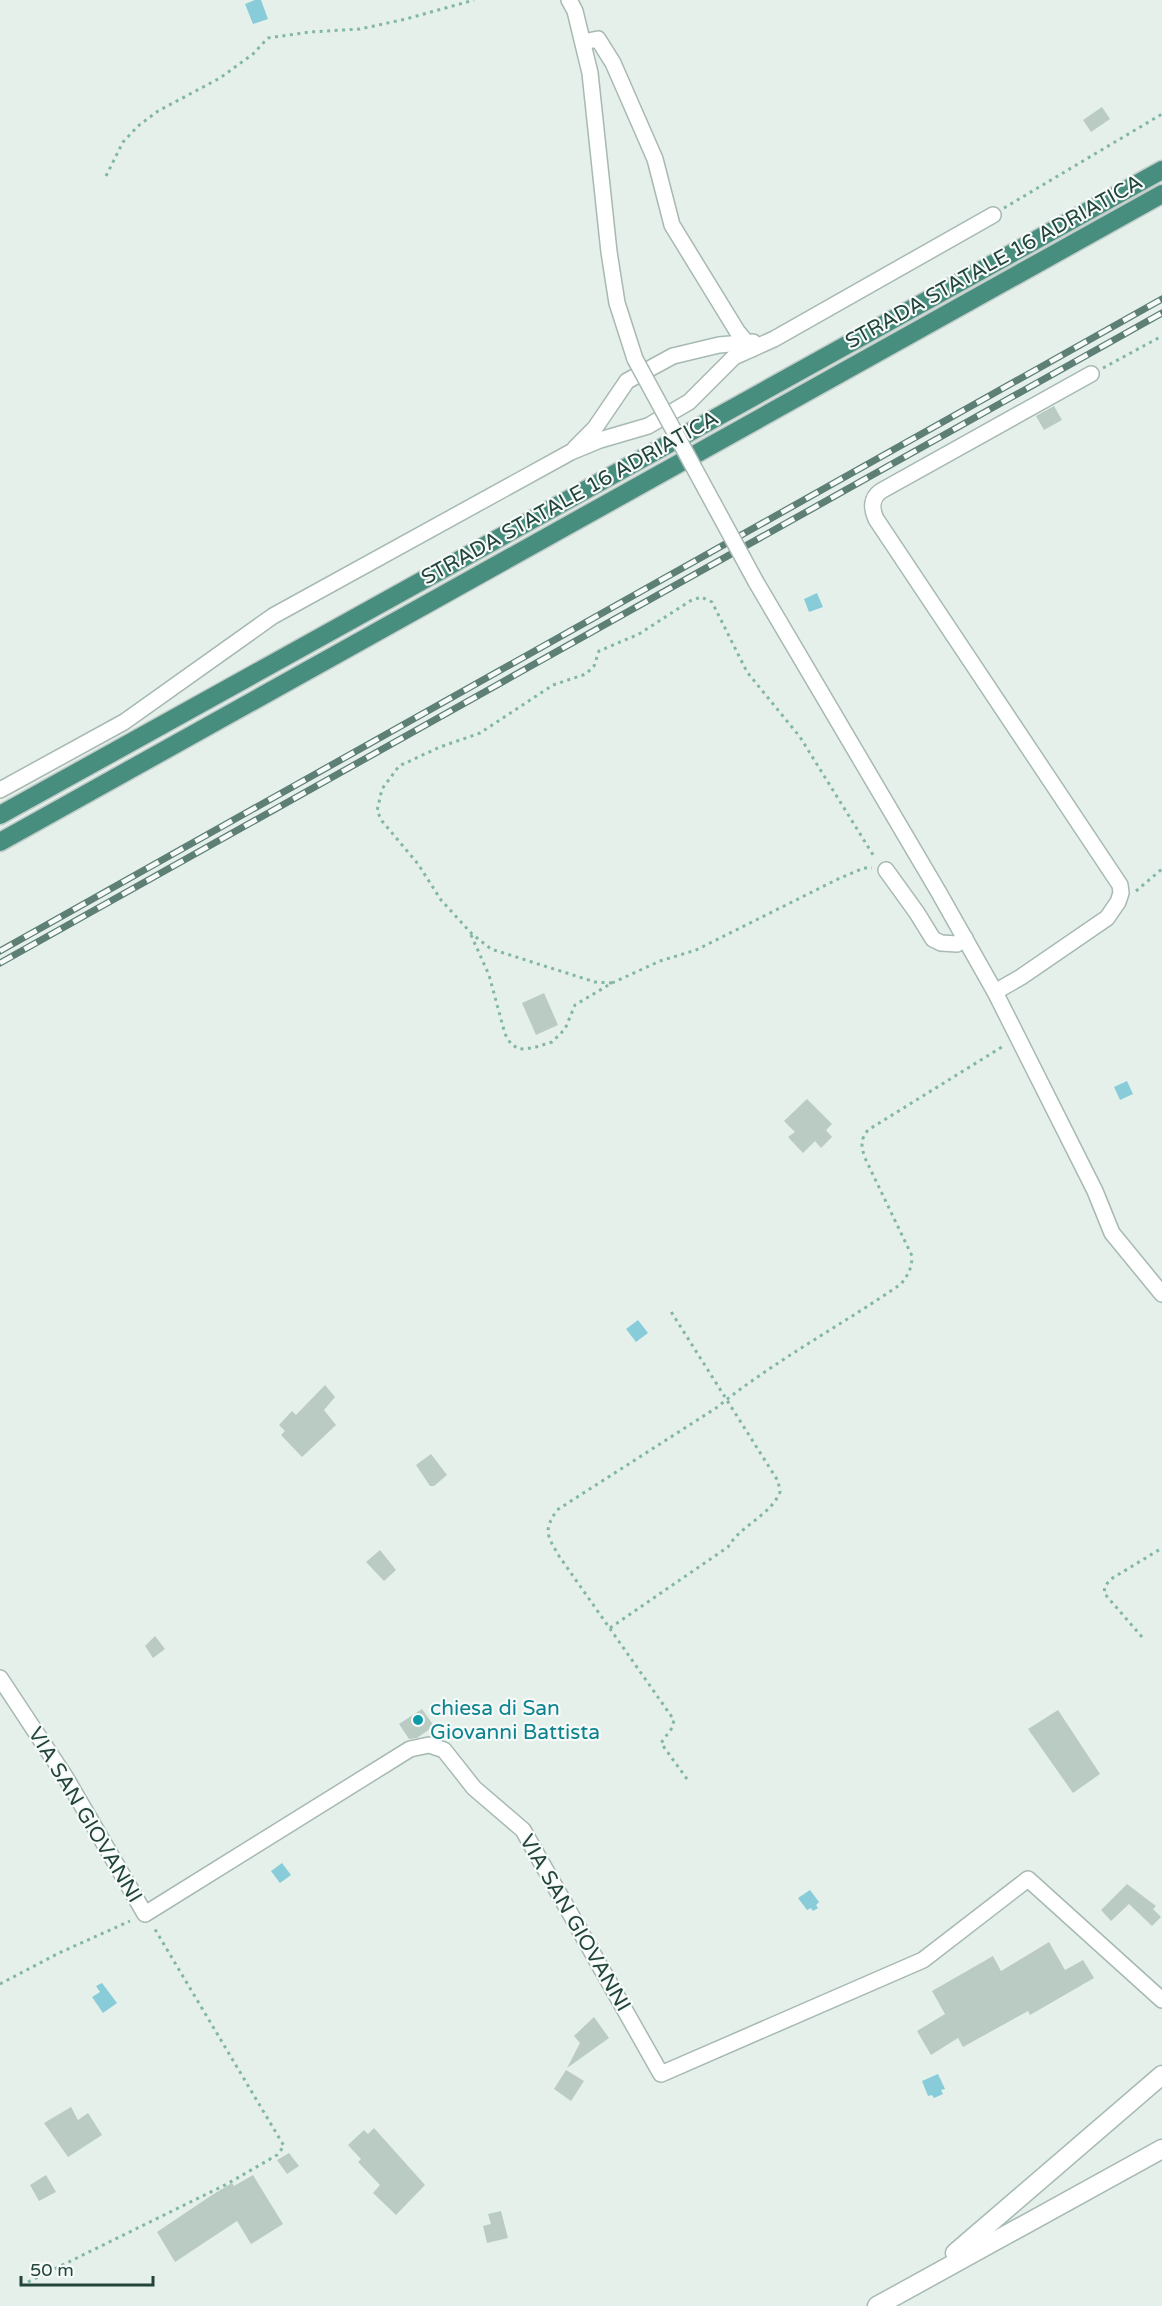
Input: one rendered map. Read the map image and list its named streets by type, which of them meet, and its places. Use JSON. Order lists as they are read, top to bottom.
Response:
{
  "streets": {
    "highway": ["STRADA STATALE 16 ADRIATICA"],
    "street": ["VIA SAN GIOVANNI"]
  },
  "places": ["chiesa di San Giovanni Battista"],
  "scale_bar": "50 m"
}
